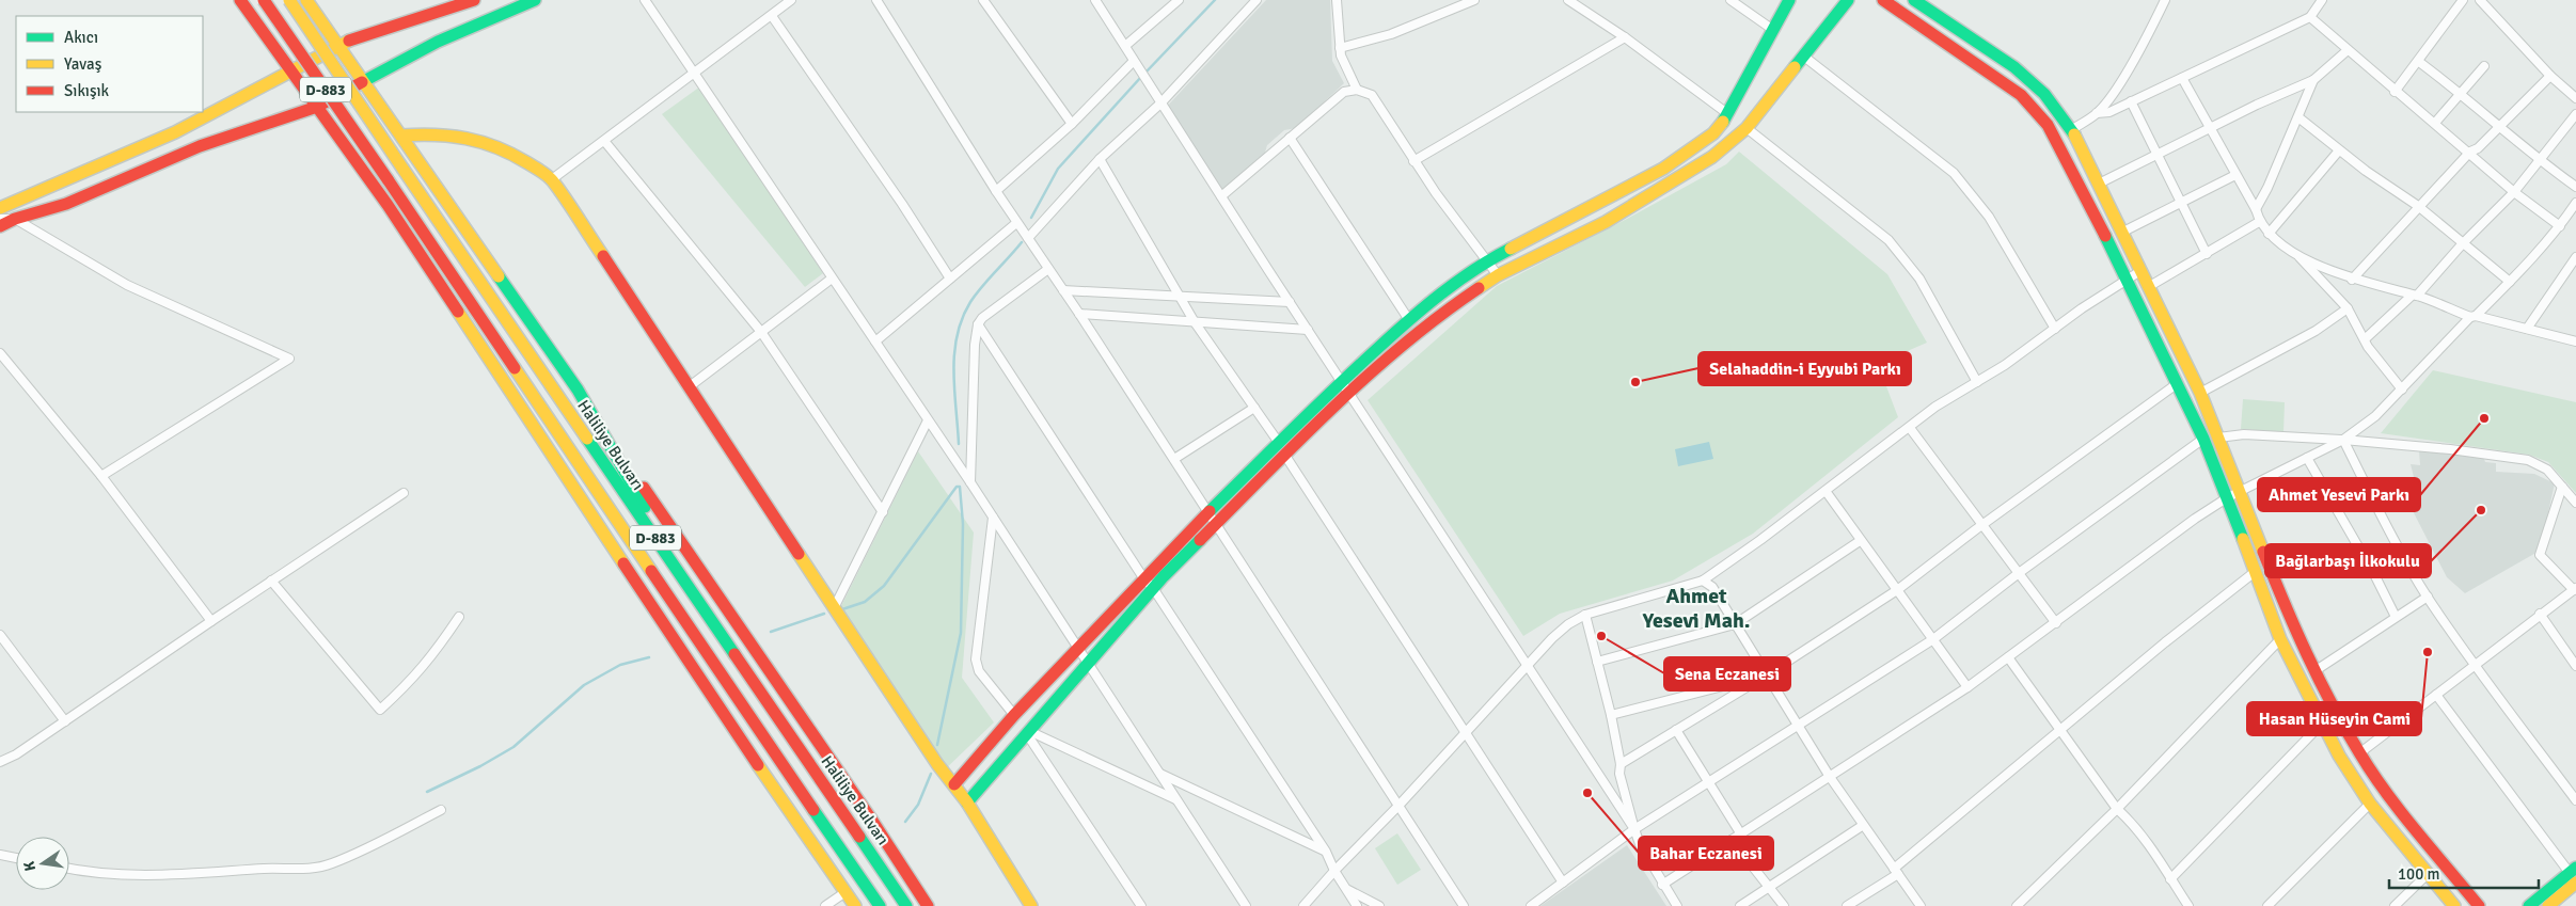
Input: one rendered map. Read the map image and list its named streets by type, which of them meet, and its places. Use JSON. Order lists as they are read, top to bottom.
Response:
{
  "streets": {
    "main road": ["D-883", "Haliliye Bulvarı"]
  },
  "districts": ["Ahmet Yesevi Mah."],
  "places": [
    "Selahaddin-i Eyyubi Parkı",
    "Ahmet Yesevi Parkı",
    "Bağlarbaşı İlkokulu",
    "Sena Eczanesi",
    "Hasan Hüseyin Cami",
    "Bahar Eczanesi"
  ],
  "legend": ["Akıcı", "Yavaş", "Sıkışık"],
  "scale_bar": "100 m",
  "north": "left"
}
